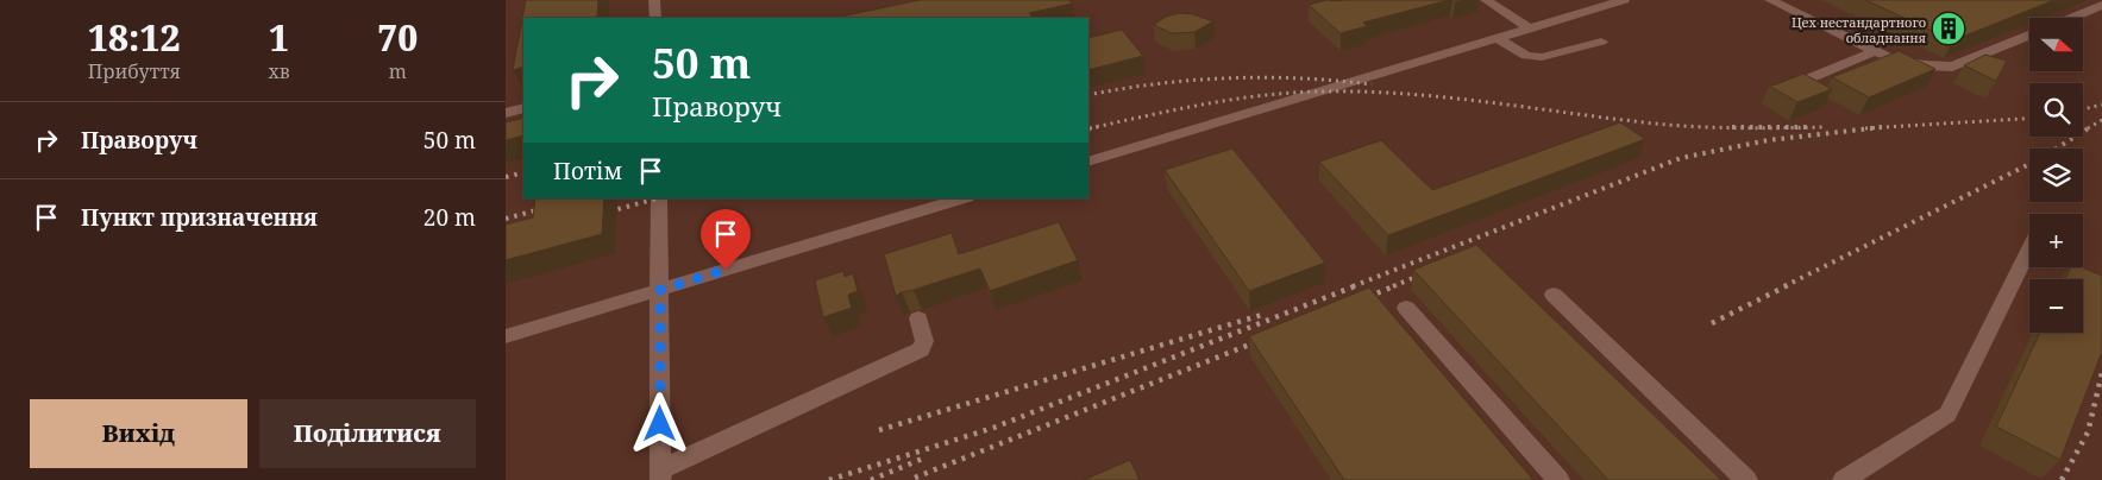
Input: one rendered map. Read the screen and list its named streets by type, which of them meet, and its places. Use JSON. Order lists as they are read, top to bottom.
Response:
{
  "places": {
    "building": ["Цех нестандартного обладнання"]
  },
  "north": "right",
  "page": {
    "eta": [
      "18:12",
      "Прибуття",
      "1",
      "хв",
      "70",
      "m"
    ],
    "map_buttons": ["+", "−"],
    "turn": ["50 m", "Праворуч"],
    "list": [
      {
        "name": "Праворуч",
        "value": "50 m"
      },
      {
        "name": "Пункт призначення",
        "value": "20 m"
      }
    ],
    "then": "Потім",
    "buttons": ["Вихід", "Поділитися"]
  }
}
